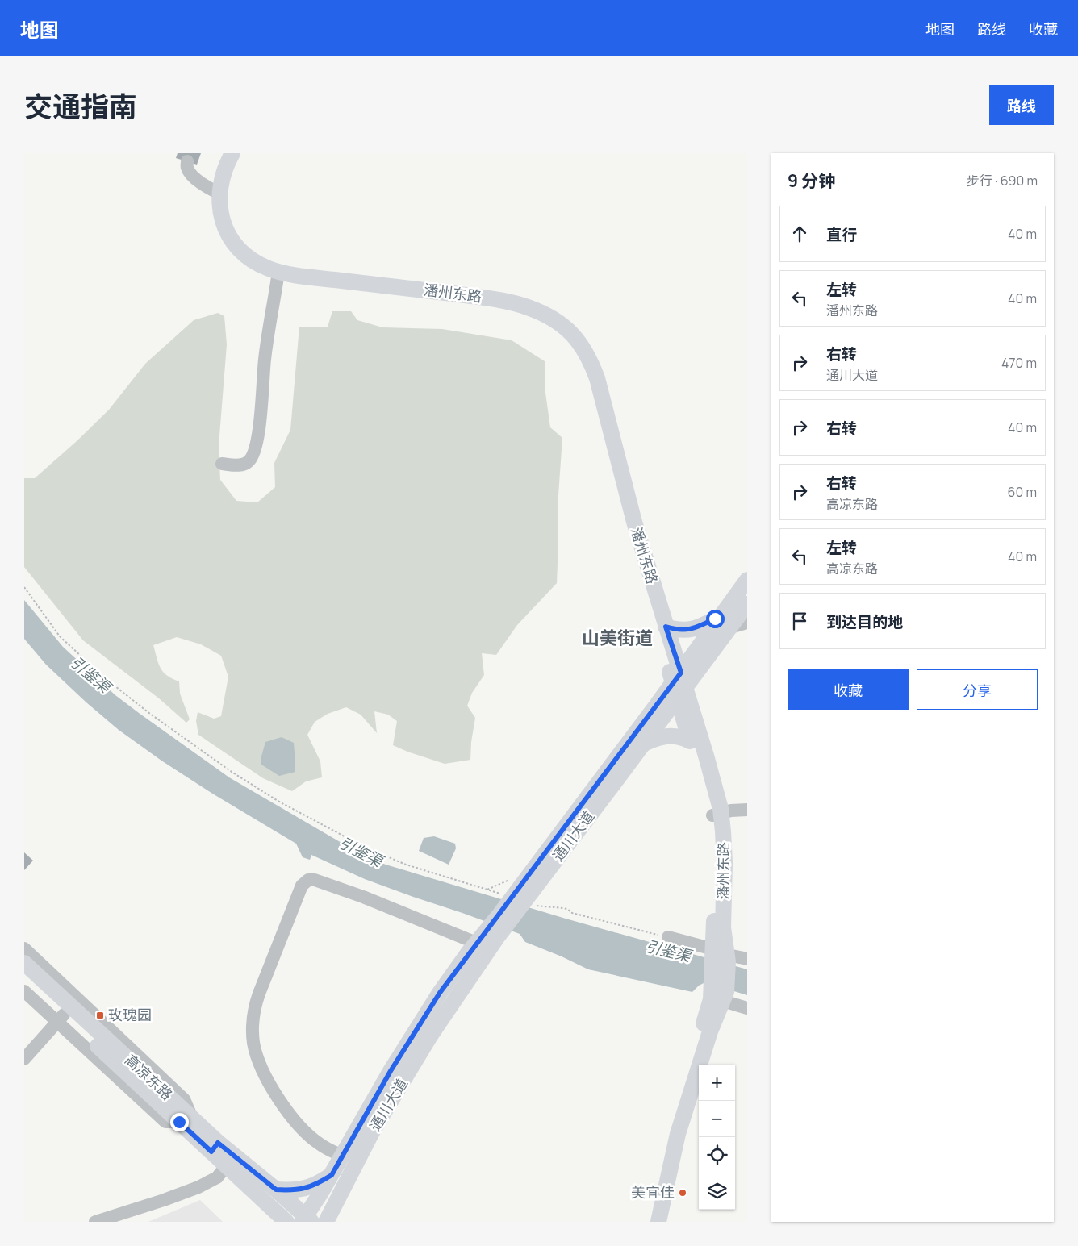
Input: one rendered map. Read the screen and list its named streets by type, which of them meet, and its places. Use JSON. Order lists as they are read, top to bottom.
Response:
{
  "streets": {
    "main road": ["潘州东路", "通川大道", "高凉东路"]
  },
  "crossings": [
    ["潘州东路", "通川大道"],
    ["通川大道", "高凉东路"]
  ],
  "districts": ["山美街道"],
  "water": ["引鉴渠"],
  "places": {
    "transit": ["玫瑰园"],
    "other": ["美宜佳"]
  },
  "page": {
    "header": "地图",
    "nav": ["地图", "路线", "收藏"],
    "title": "交通指南",
    "buttons": [
      "路线",
      ["收藏", "分享"]
    ],
    "heading": ["9 分钟", "步行 · 690 m"],
    "list": [
      ["直行", "40 m"],
      ["左转", "潘州东路", "40 m"],
      ["右转", "通川大道", "470 m"],
      ["右转", "40 m"],
      ["右转", "高凉东路", "60 m"],
      ["左转", "高凉东路", "40 m"],
      "到达目的地"
    ],
    "map_buttons": ["+", "−"]
  }
}
